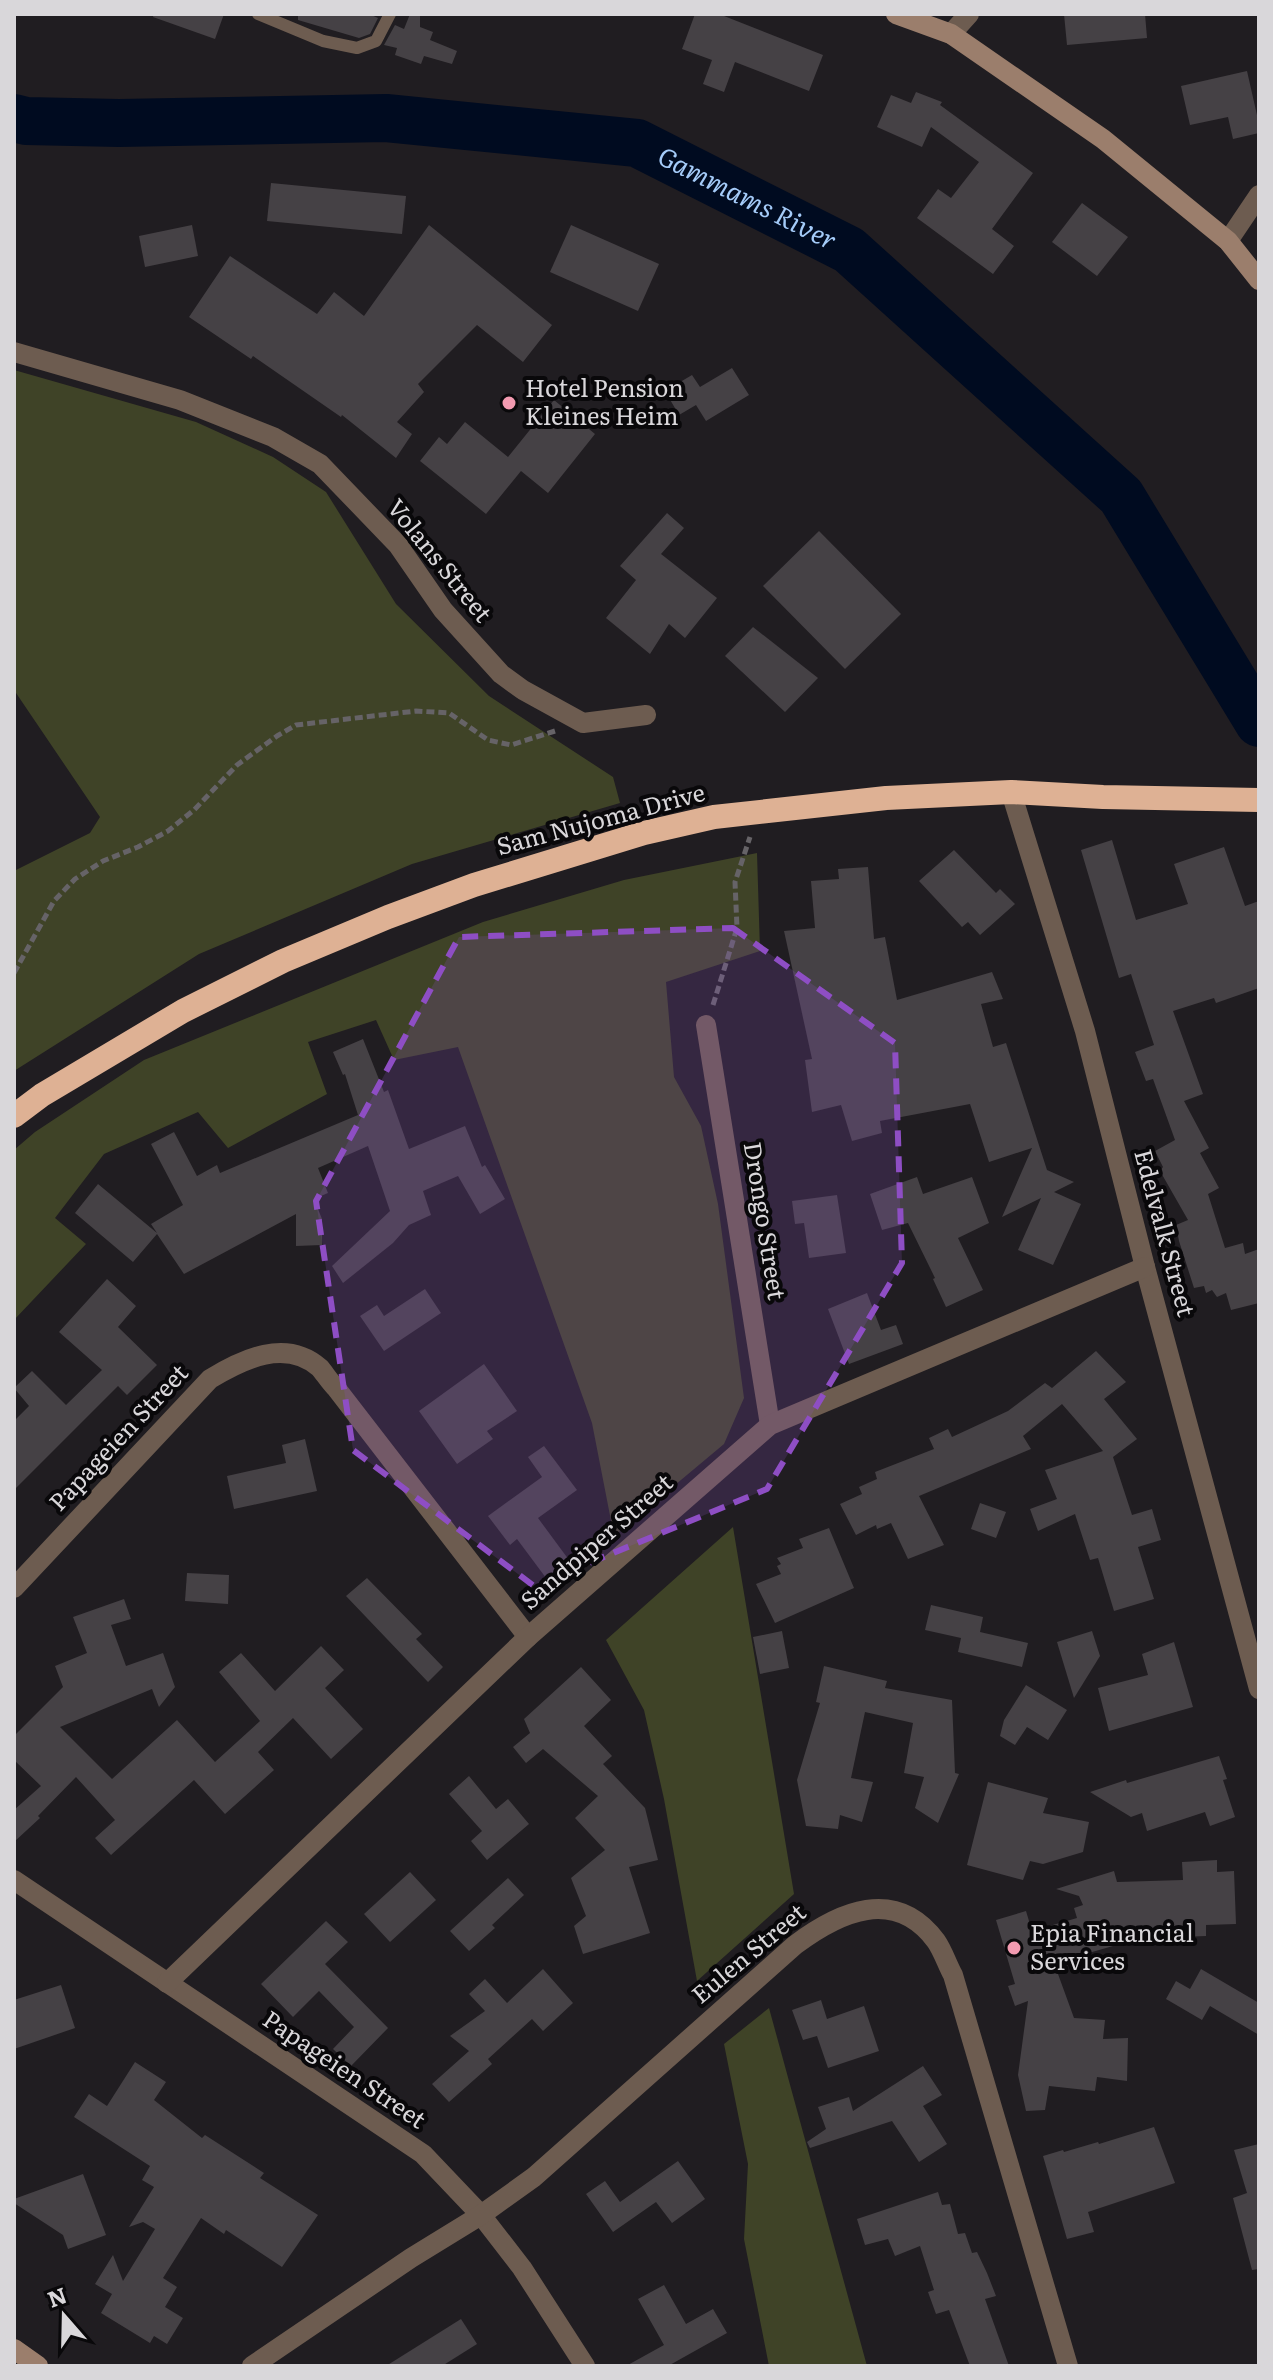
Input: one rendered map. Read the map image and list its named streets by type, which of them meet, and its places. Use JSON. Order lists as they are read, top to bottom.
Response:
{
  "streets": {
    "highway": ["Sam Nujoma Drive"],
    "street": [
      "Volans Street",
      "Drongo Street",
      "Edelvalk Street",
      "Papageien Street",
      "Sandpiper Street",
      "Eulen Street"
    ]
  },
  "crossings": [
    ["Sam Nujoma Drive", "Edelvalk Street"],
    ["Drongo Street", "Sandpiper Street"],
    ["Edelvalk Street", "Sandpiper Street"],
    ["Papageien Street", "Sandpiper Street"],
    ["Papageien Street", "Eulen Street"]
  ],
  "water": ["Gammams River"],
  "places": ["Hotel Pension Kleines Heim", "Epia Financial Services"],
  "north": "top"
}
